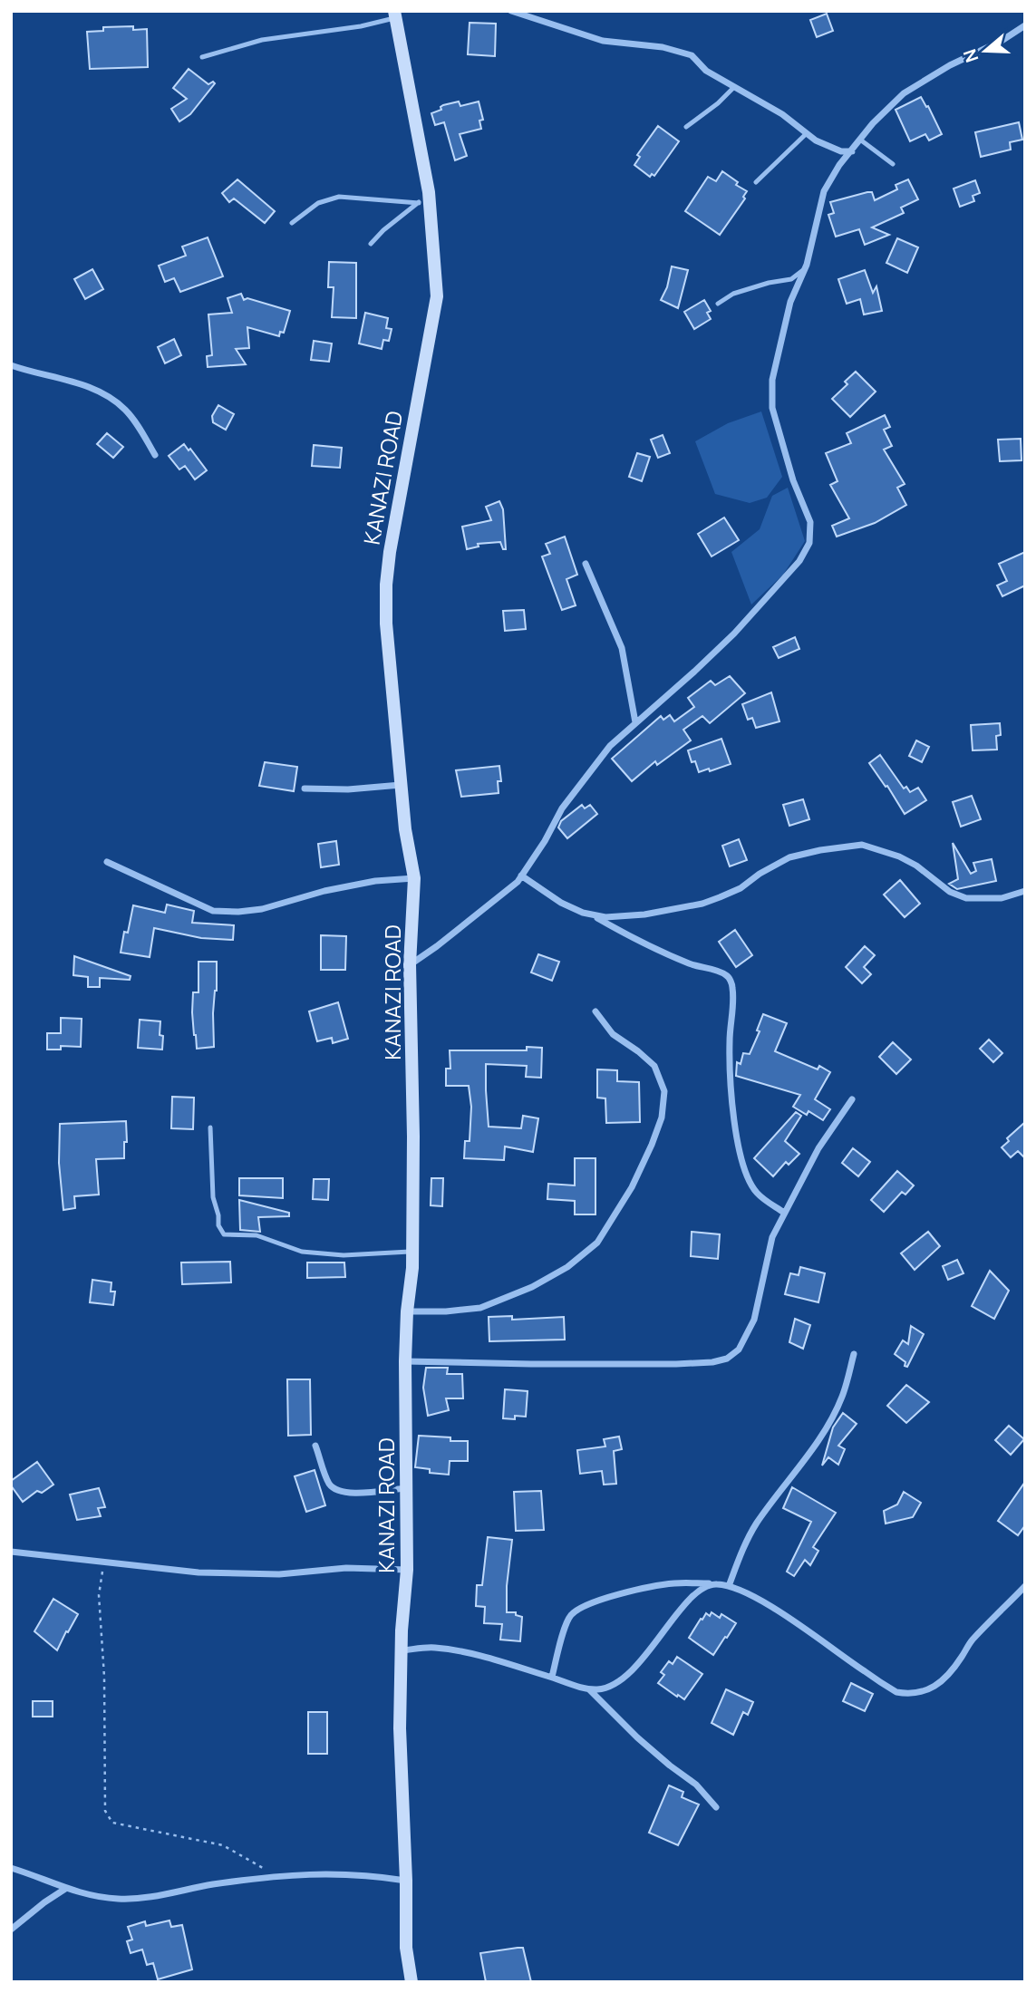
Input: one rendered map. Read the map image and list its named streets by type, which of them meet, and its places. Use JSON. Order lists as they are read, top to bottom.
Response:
{
  "streets": {
    "main road": ["KANAZI ROAD"]
  },
  "north": "left"
}
